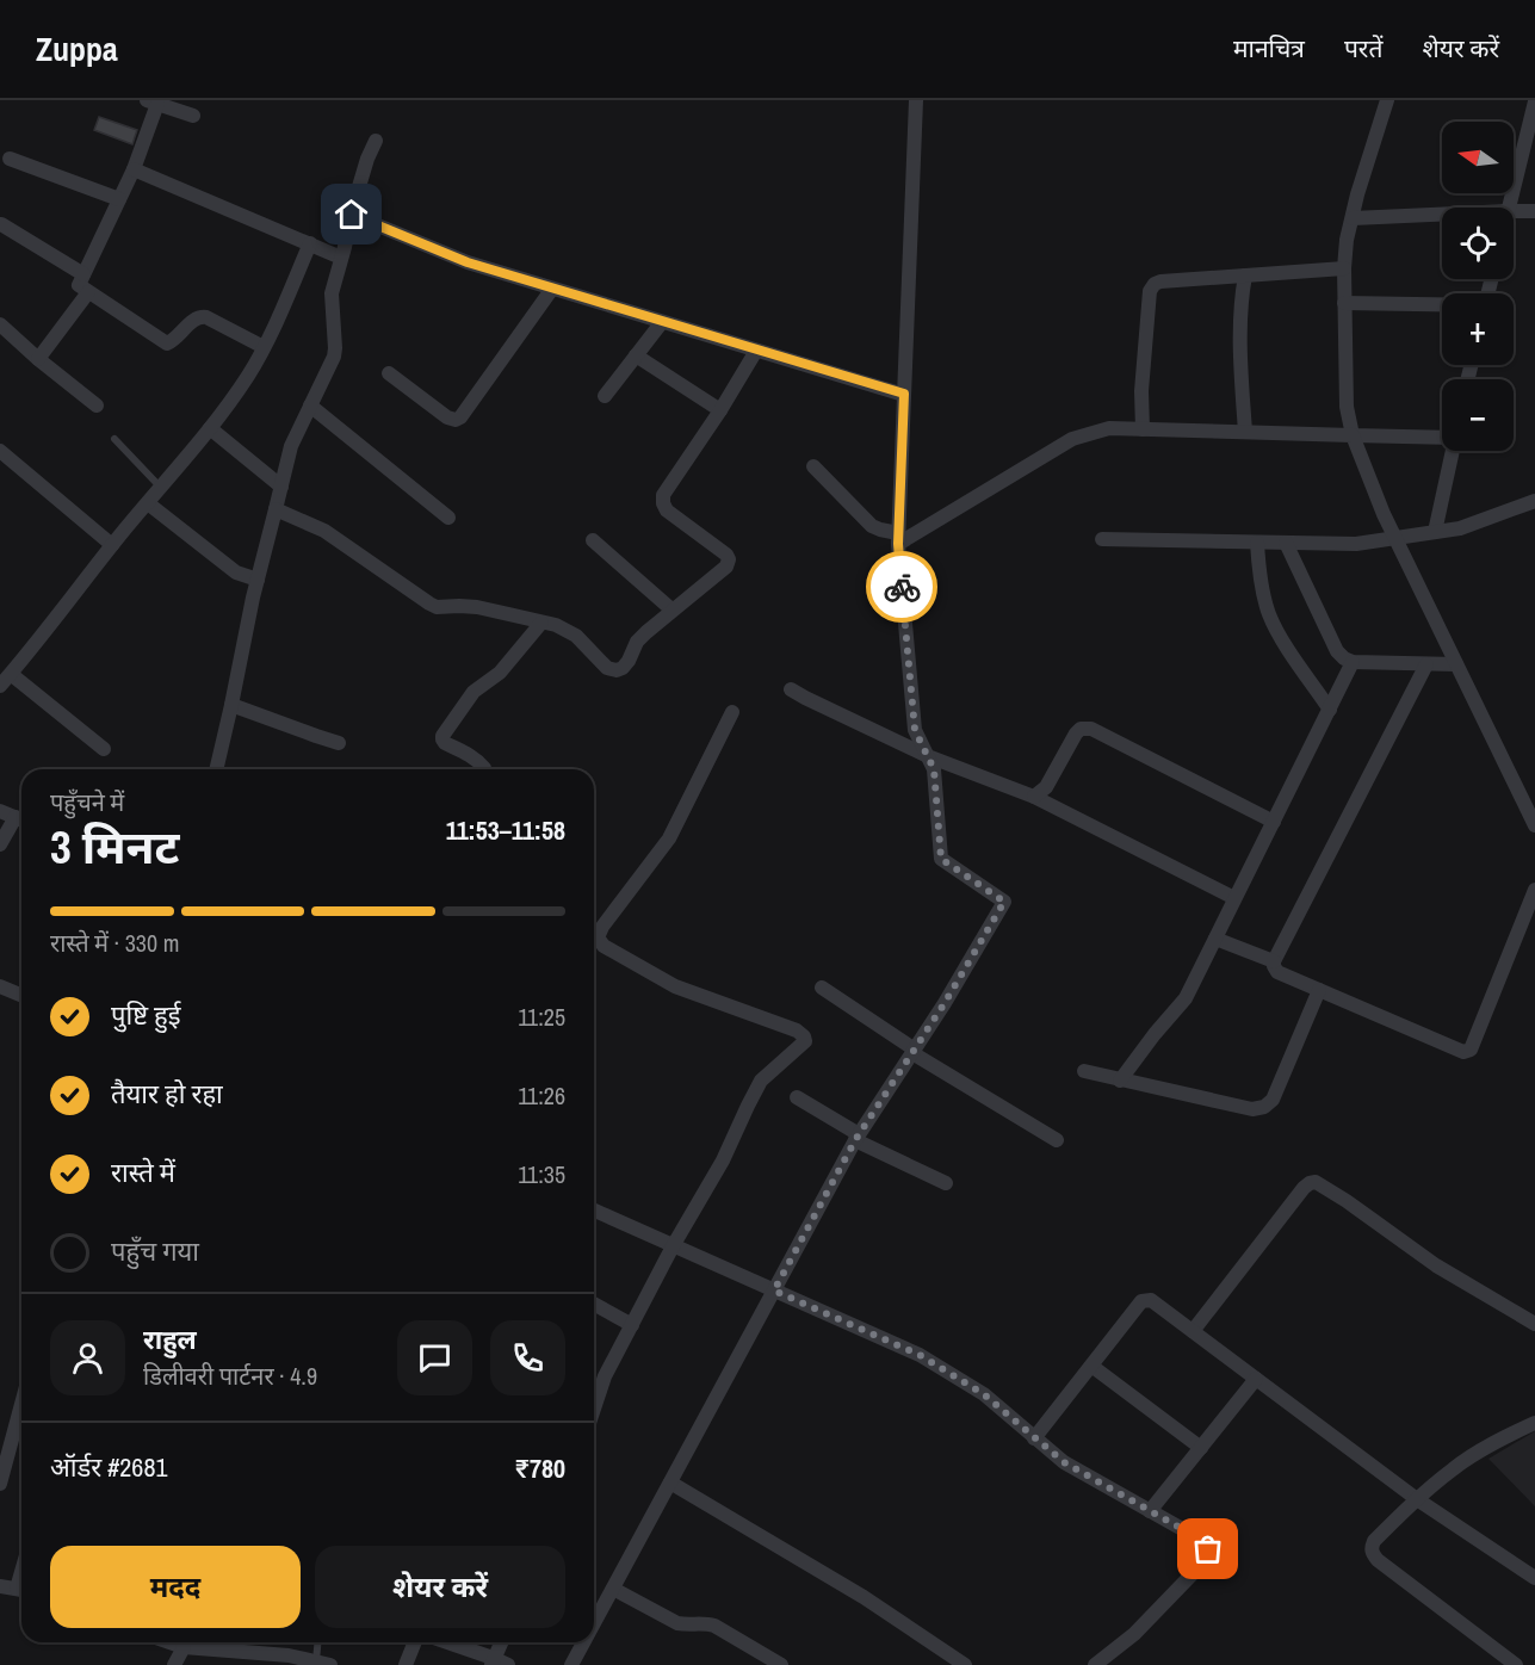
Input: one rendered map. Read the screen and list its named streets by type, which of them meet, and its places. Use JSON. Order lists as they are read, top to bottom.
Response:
{
  "north": "left",
  "page": {
    "header": "Zuppa",
    "nav": ["मानचित्र", "परतें", "शेयर करें"],
    "map_buttons": ["+", "−"],
    "heading": ["3 मिनट", "पहुँचने में", "11:53–11:58"],
    "panel": [
      "राहुल",
      "डिलीवरी पार्टनर · 4.9",
      "ऑर्डर #2681",
      "₹780"
    ],
    "bar": "रास्ते में · 330 m",
    "list": [
      ["पुष्टि हुई", "11:25"],
      ["तैयार हो रहा", "11:26"],
      ["रास्ते में", "11:35"],
      "पहुँच गया"
    ],
    "buttons": ["मदद", "शेयर करें"]
  }
}
